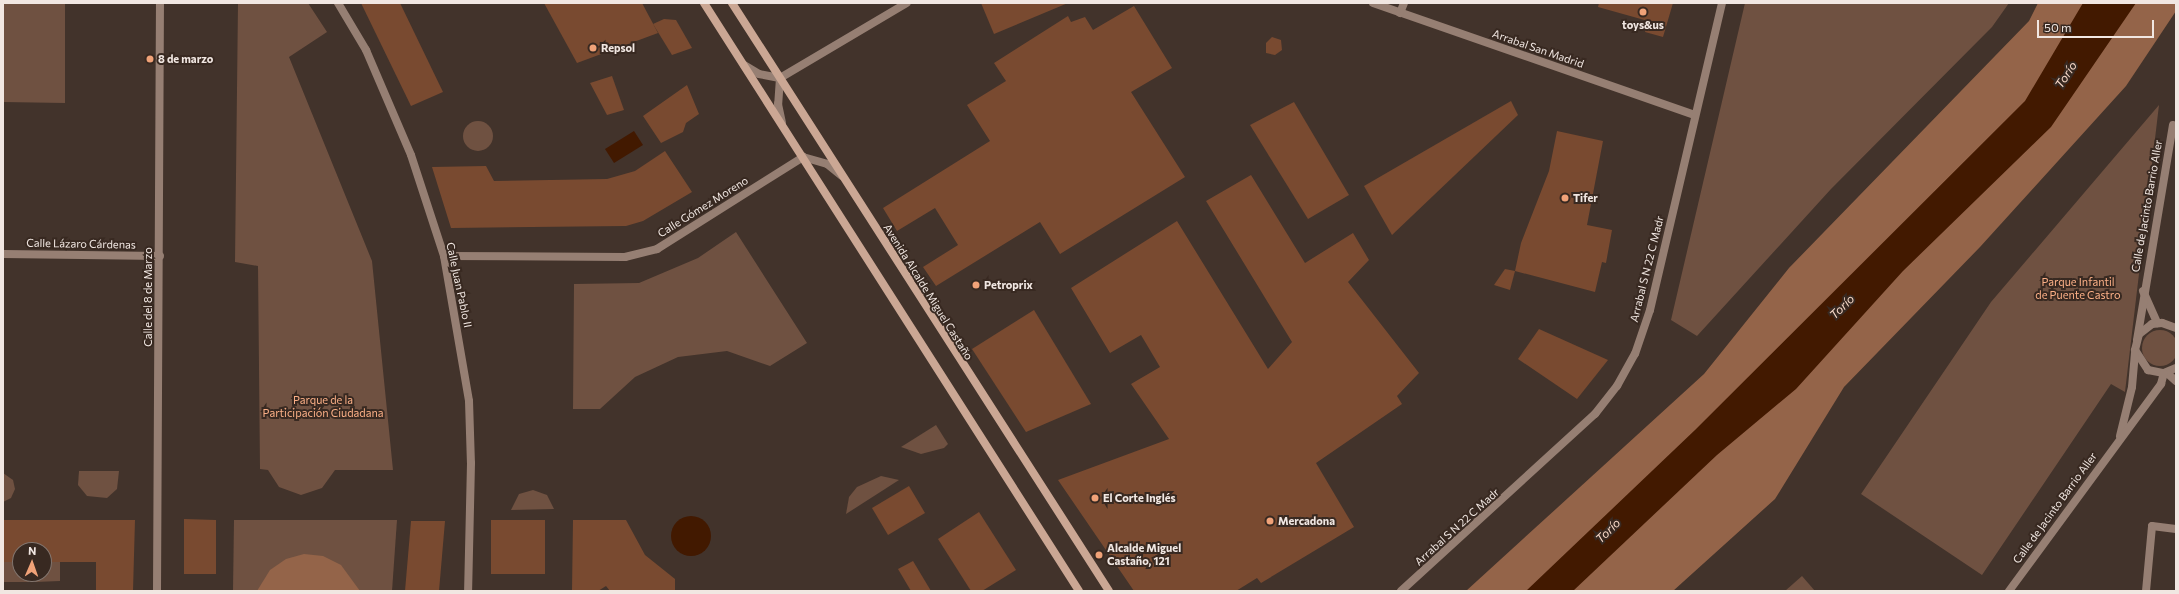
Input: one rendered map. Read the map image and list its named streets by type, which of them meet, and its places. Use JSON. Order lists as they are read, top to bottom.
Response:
{
  "streets": {
    "main road": ["Avenida Alcalde Miguel Castaño"],
    "street": [
      "Arrabal San Madrid",
      "Calle de Jacinto Barrio Aller",
      "Calle Gómez Moreno",
      "Calle Lázaro Cárdenas",
      "Arrabal S N 22 C Madr",
      "Calle Juan Pablo II",
      "Calle del 8 de Marzo"
    ]
  },
  "crossings": [
    ["Arrabal San Madrid", "Arrabal S N 22 C Madr"],
    ["Calle Gómez Moreno", "Calle Juan Pablo II"],
    ["Calle Lázaro Cárdenas", "Calle del 8 de Marzo"]
  ],
  "water": ["Torío"],
  "parks": ["Parque Infantil de Puente Castro", "Parque de la Participación Ciudadana"],
  "places": [
    "toys&us",
    "Repsol",
    "8 de marzo",
    "Tifer",
    "Petroprix",
    "El Corte Inglés",
    "Mercadona",
    "Alcalde Miguel Castaño, 121"
  ],
  "scale_bar": "50 m",
  "north": "top"
}
